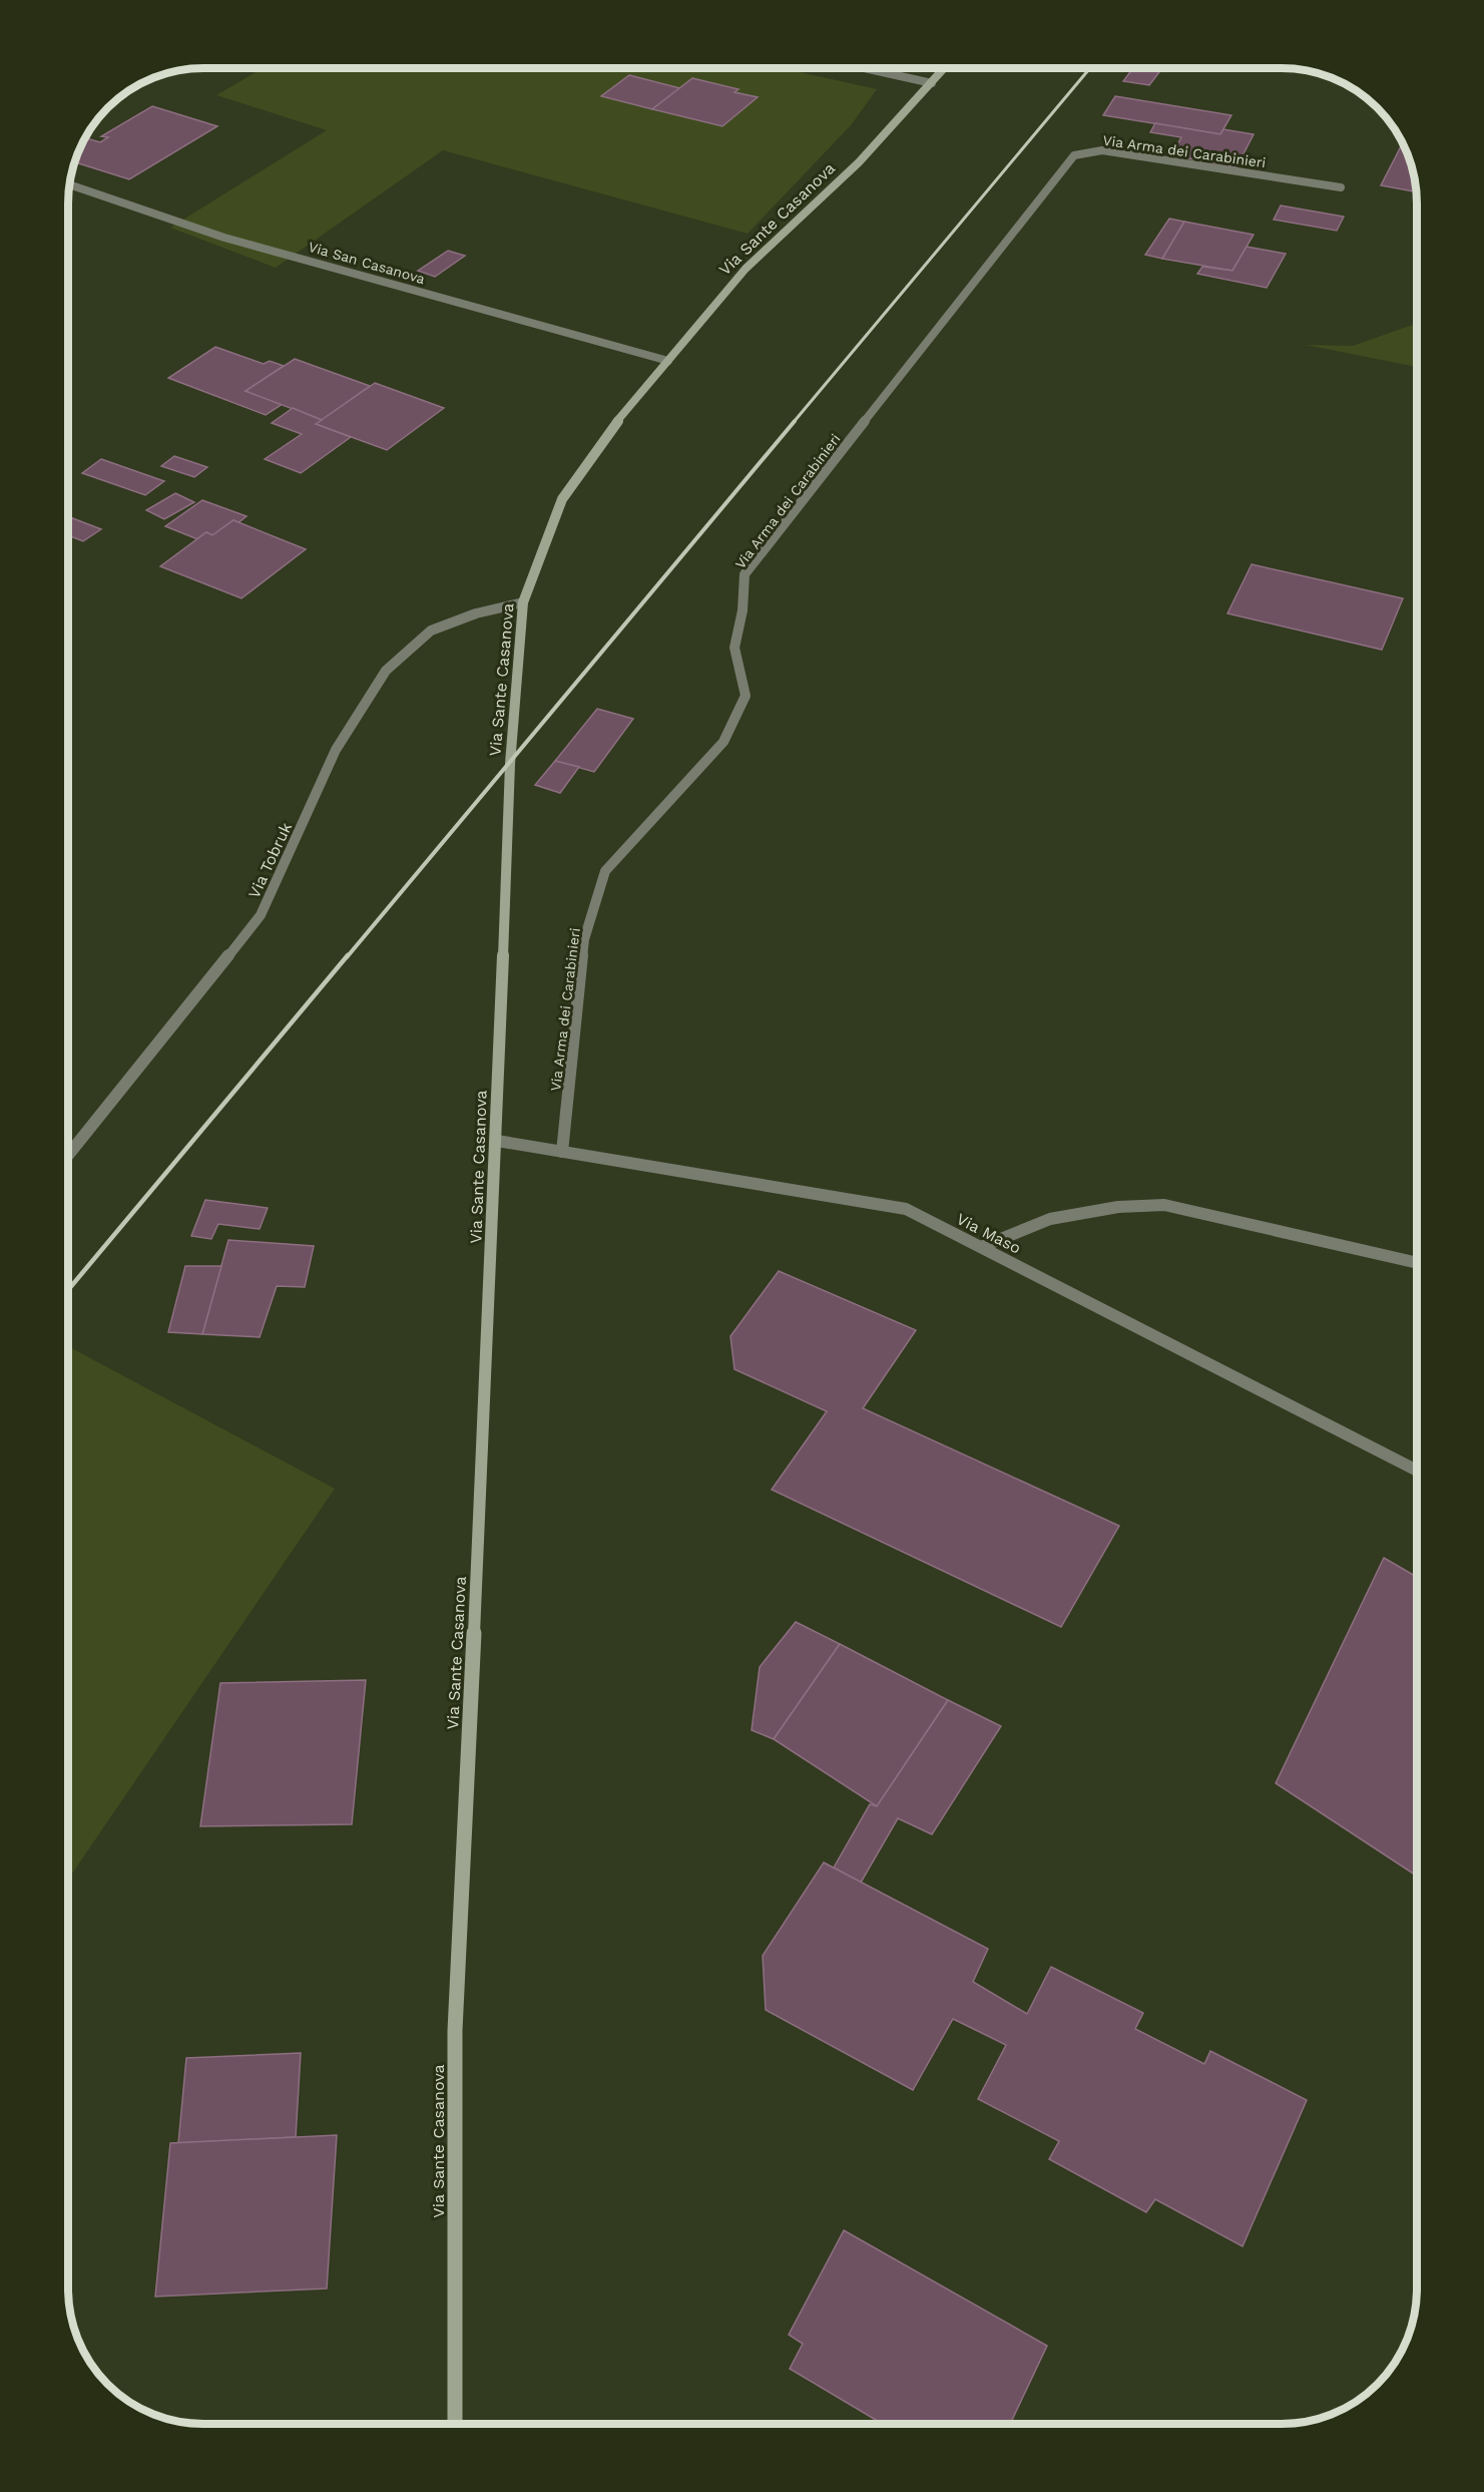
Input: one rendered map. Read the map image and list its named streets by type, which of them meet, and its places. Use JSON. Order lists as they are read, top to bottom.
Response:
{
  "streets": {
    "main road": ["Via Sante Casanova"],
    "street": [
      "Via Arma dei Carabinieri",
      "Via San Casanova",
      "Via Tobruk",
      "Via Maso"
    ]
  },
  "crossings": [
    ["Via Arma dei Carabinieri", "Via Maso"],
    ["Via Sante Casanova", "Via San Casanova"],
    ["Via Sante Casanova", "Via Tobruk"],
    ["Via Sante Casanova", "Via Maso"]
  ]
}
